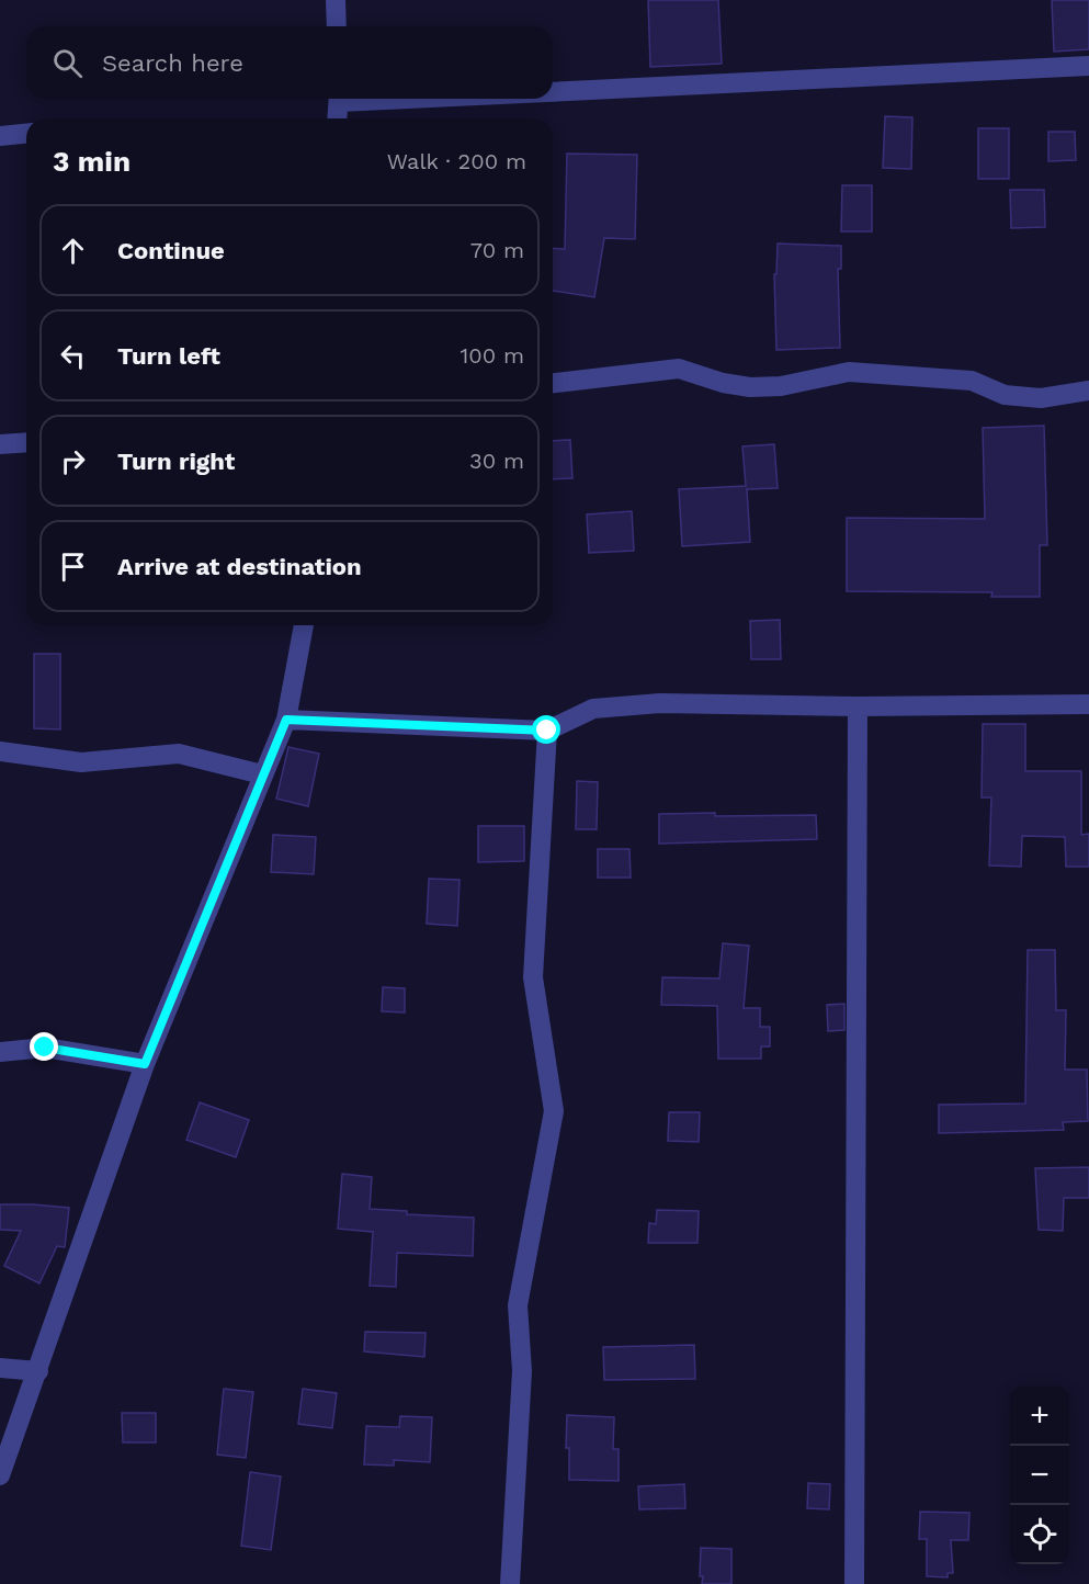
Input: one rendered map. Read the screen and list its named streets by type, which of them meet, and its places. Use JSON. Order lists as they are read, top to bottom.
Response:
{
  "page": {
    "search": "Search here",
    "heading": ["3 min", "Walk · 200 m"],
    "list": [
      ["Continue", "70 m"],
      ["Turn left", "100 m"],
      ["Turn right", "30 m"],
      "Arrive at destination"
    ],
    "map_buttons": ["+", "−"]
  }
}
